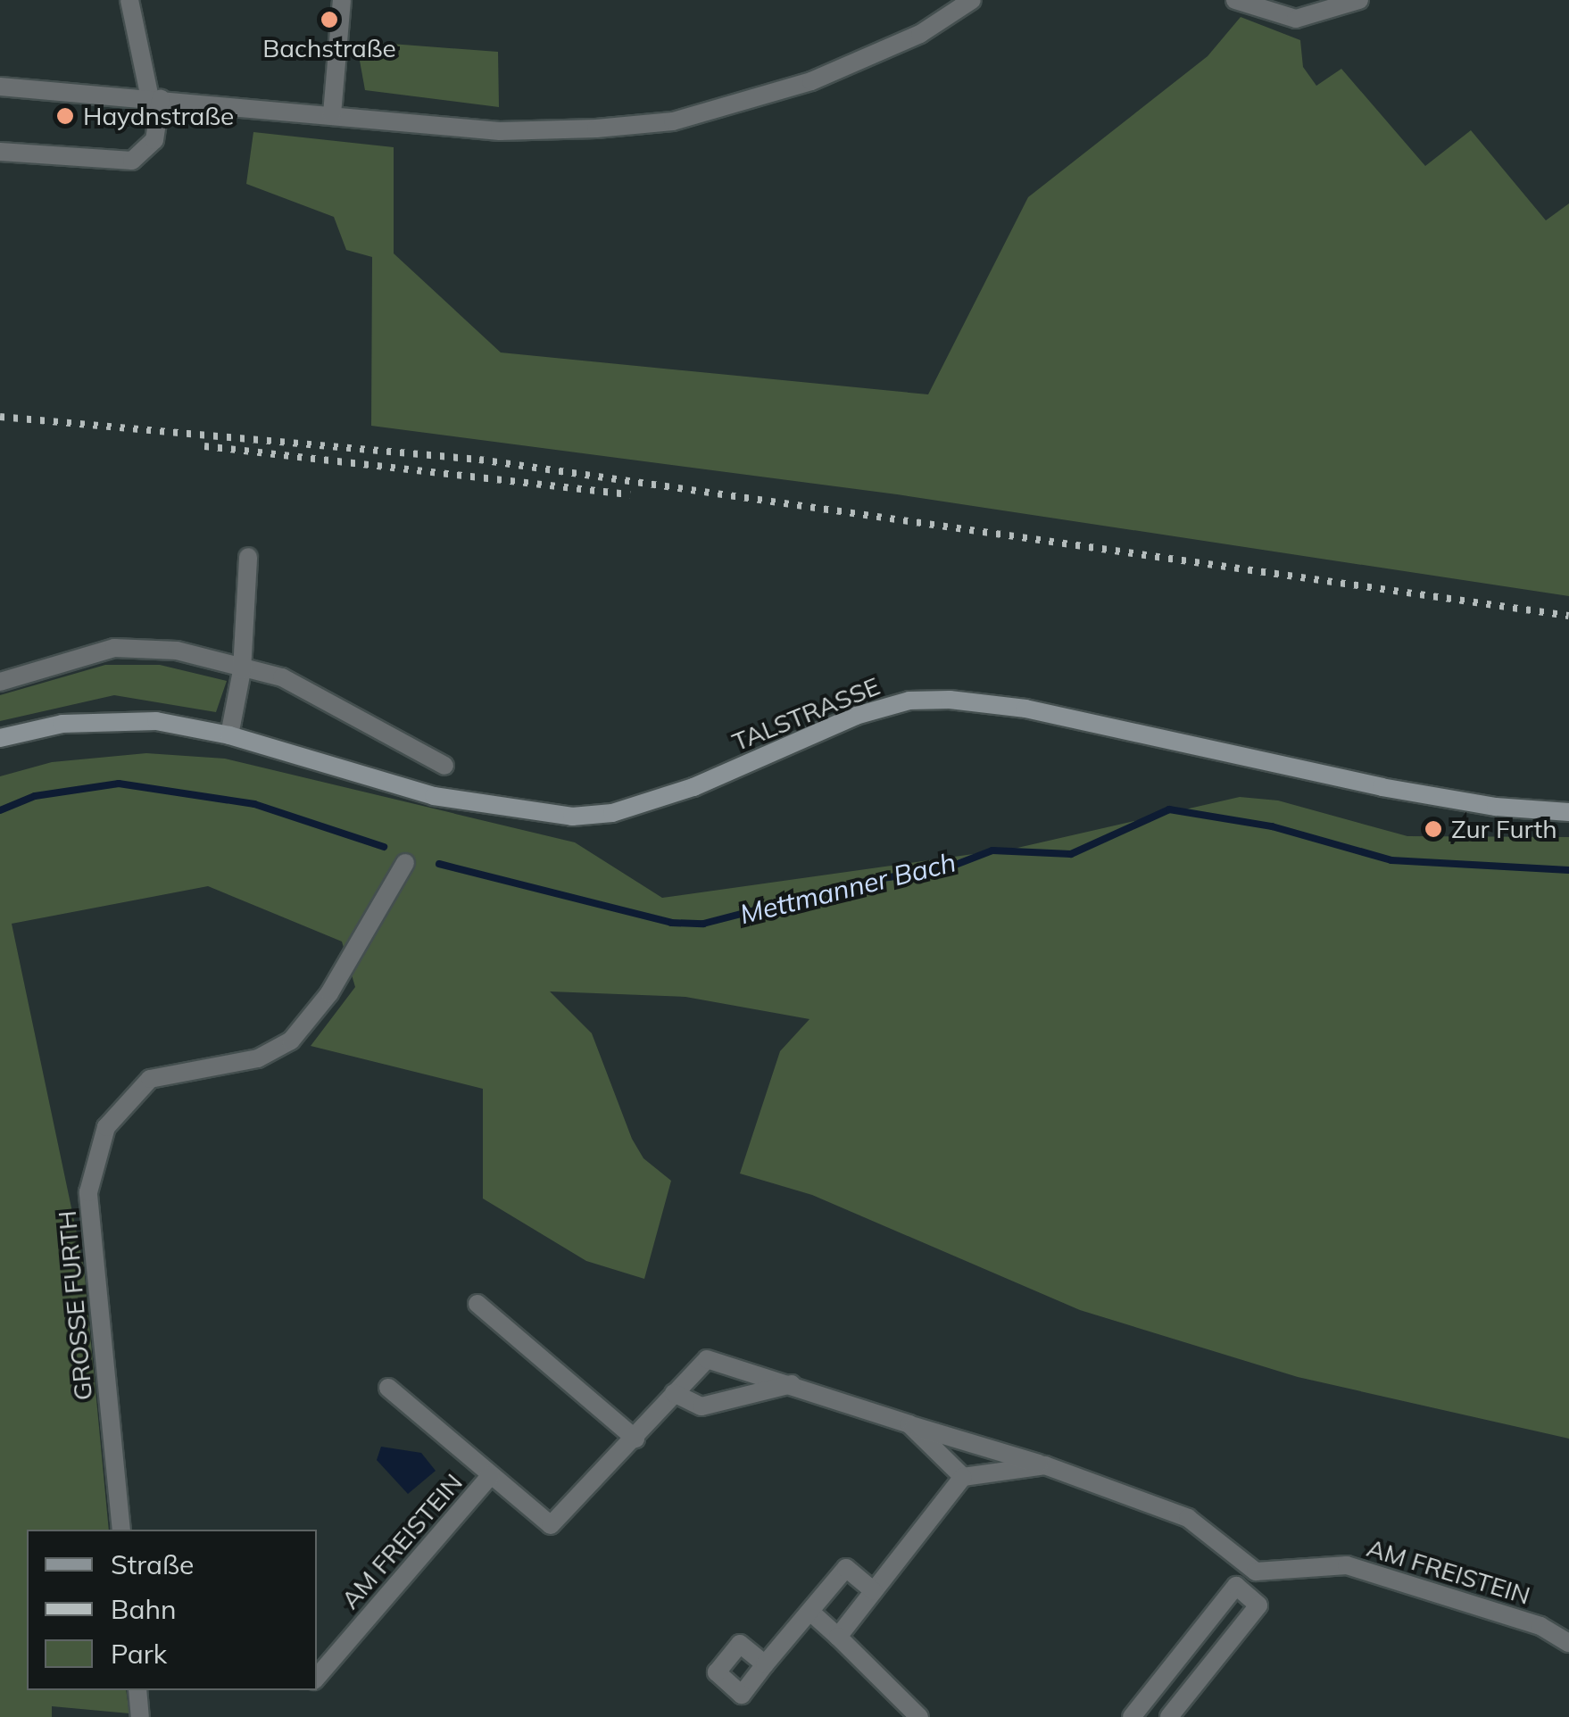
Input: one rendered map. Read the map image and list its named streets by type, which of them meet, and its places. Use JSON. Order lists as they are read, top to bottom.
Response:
{
  "streets": {
    "main road": ["TALSTRASSE"],
    "street": ["GROSSE FURTH", "AM FREISTEIN"]
  },
  "water": ["Mettmanner Bach"],
  "places": ["Bachstraße", "Haydnstraße", "Zur Furth"],
  "legend": ["Straße", "Bahn", "Park"]
}
